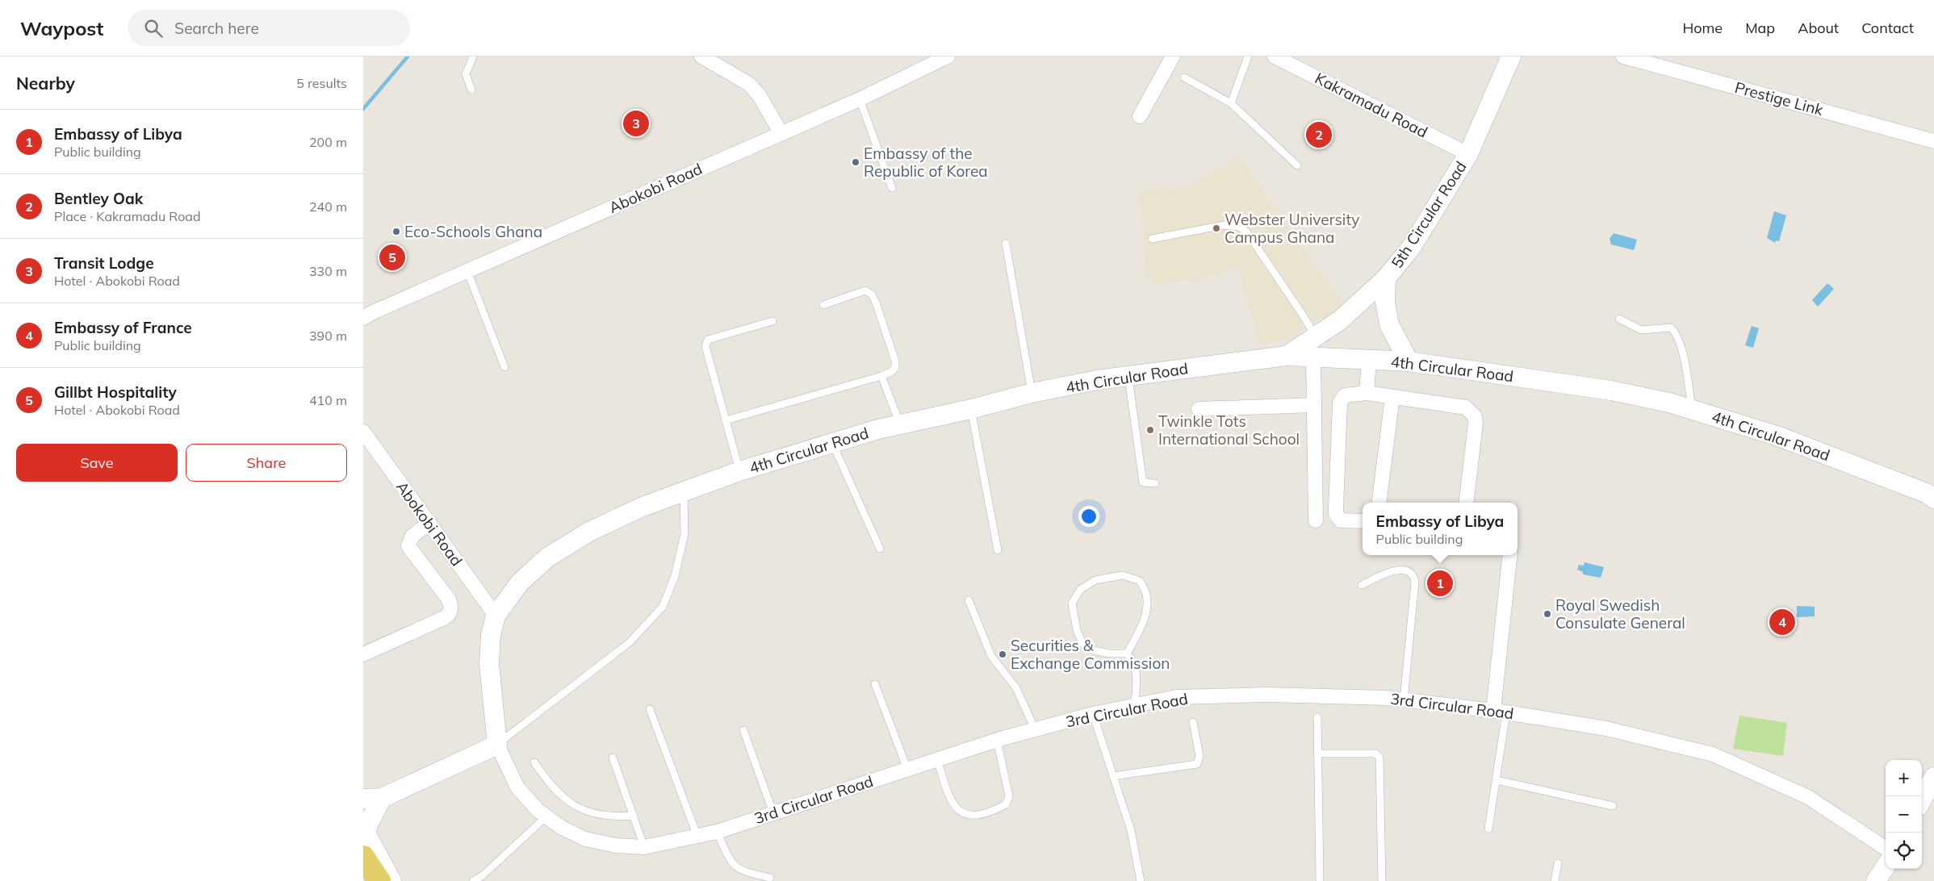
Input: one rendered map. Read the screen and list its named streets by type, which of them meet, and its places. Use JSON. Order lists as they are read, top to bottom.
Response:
{
  "streets": {
    "street": [
      "Prestige Link",
      "Kakramadu Road",
      "Abokobi Road",
      "5th Circular Road",
      "4th Circular Road",
      "3rd Circular Road"
    ]
  },
  "crossings": [
    ["Kakramadu Road", "5th Circular Road"],
    ["Abokobi Road", "4th Circular Road"],
    ["5th Circular Road", "4th Circular Road"],
    ["4th Circular Road", "3rd Circular Road"]
  ],
  "places": [
    "Embassy of the Republic of Korea",
    "Webster University Campus Ghana",
    "Eco-Schools Ghana",
    "Twinkle Tots International School",
    "Royal Swedish Consulate General",
    "Securities & Exchange Commission"
  ],
  "page": {
    "header": "Waypost",
    "search": "Search here",
    "nav": [
      "Home",
      "Map",
      "About",
      "Contact"
    ],
    "heading": ["Nearby", "5 results"],
    "list": [
      {
        "mark": "1",
        "name": "Embassy of Libya",
        "note": "Public building",
        "value": "200 m"
      },
      {
        "mark": "2",
        "name": "Bentley Oak",
        "note": "Place · Kakramadu Road",
        "value": "240 m"
      },
      {
        "mark": "3",
        "name": "Transit Lodge",
        "note": "Hotel · Abokobi Road",
        "value": "330 m"
      },
      {
        "mark": "4",
        "name": "Embassy of France",
        "note": "Public building",
        "value": "390 m"
      },
      {
        "mark": "5",
        "name": "Gillbt Hospitality",
        "note": "Hotel · Abokobi Road",
        "value": "410 m"
      }
    ],
    "pins": [
      "3",
      "2",
      "5",
      "1",
      "4"
    ],
    "buttons": ["Save", "Share"],
    "popup": ["Embassy of Libya", "Public building"],
    "map_buttons": ["+", "−"]
  }
}
